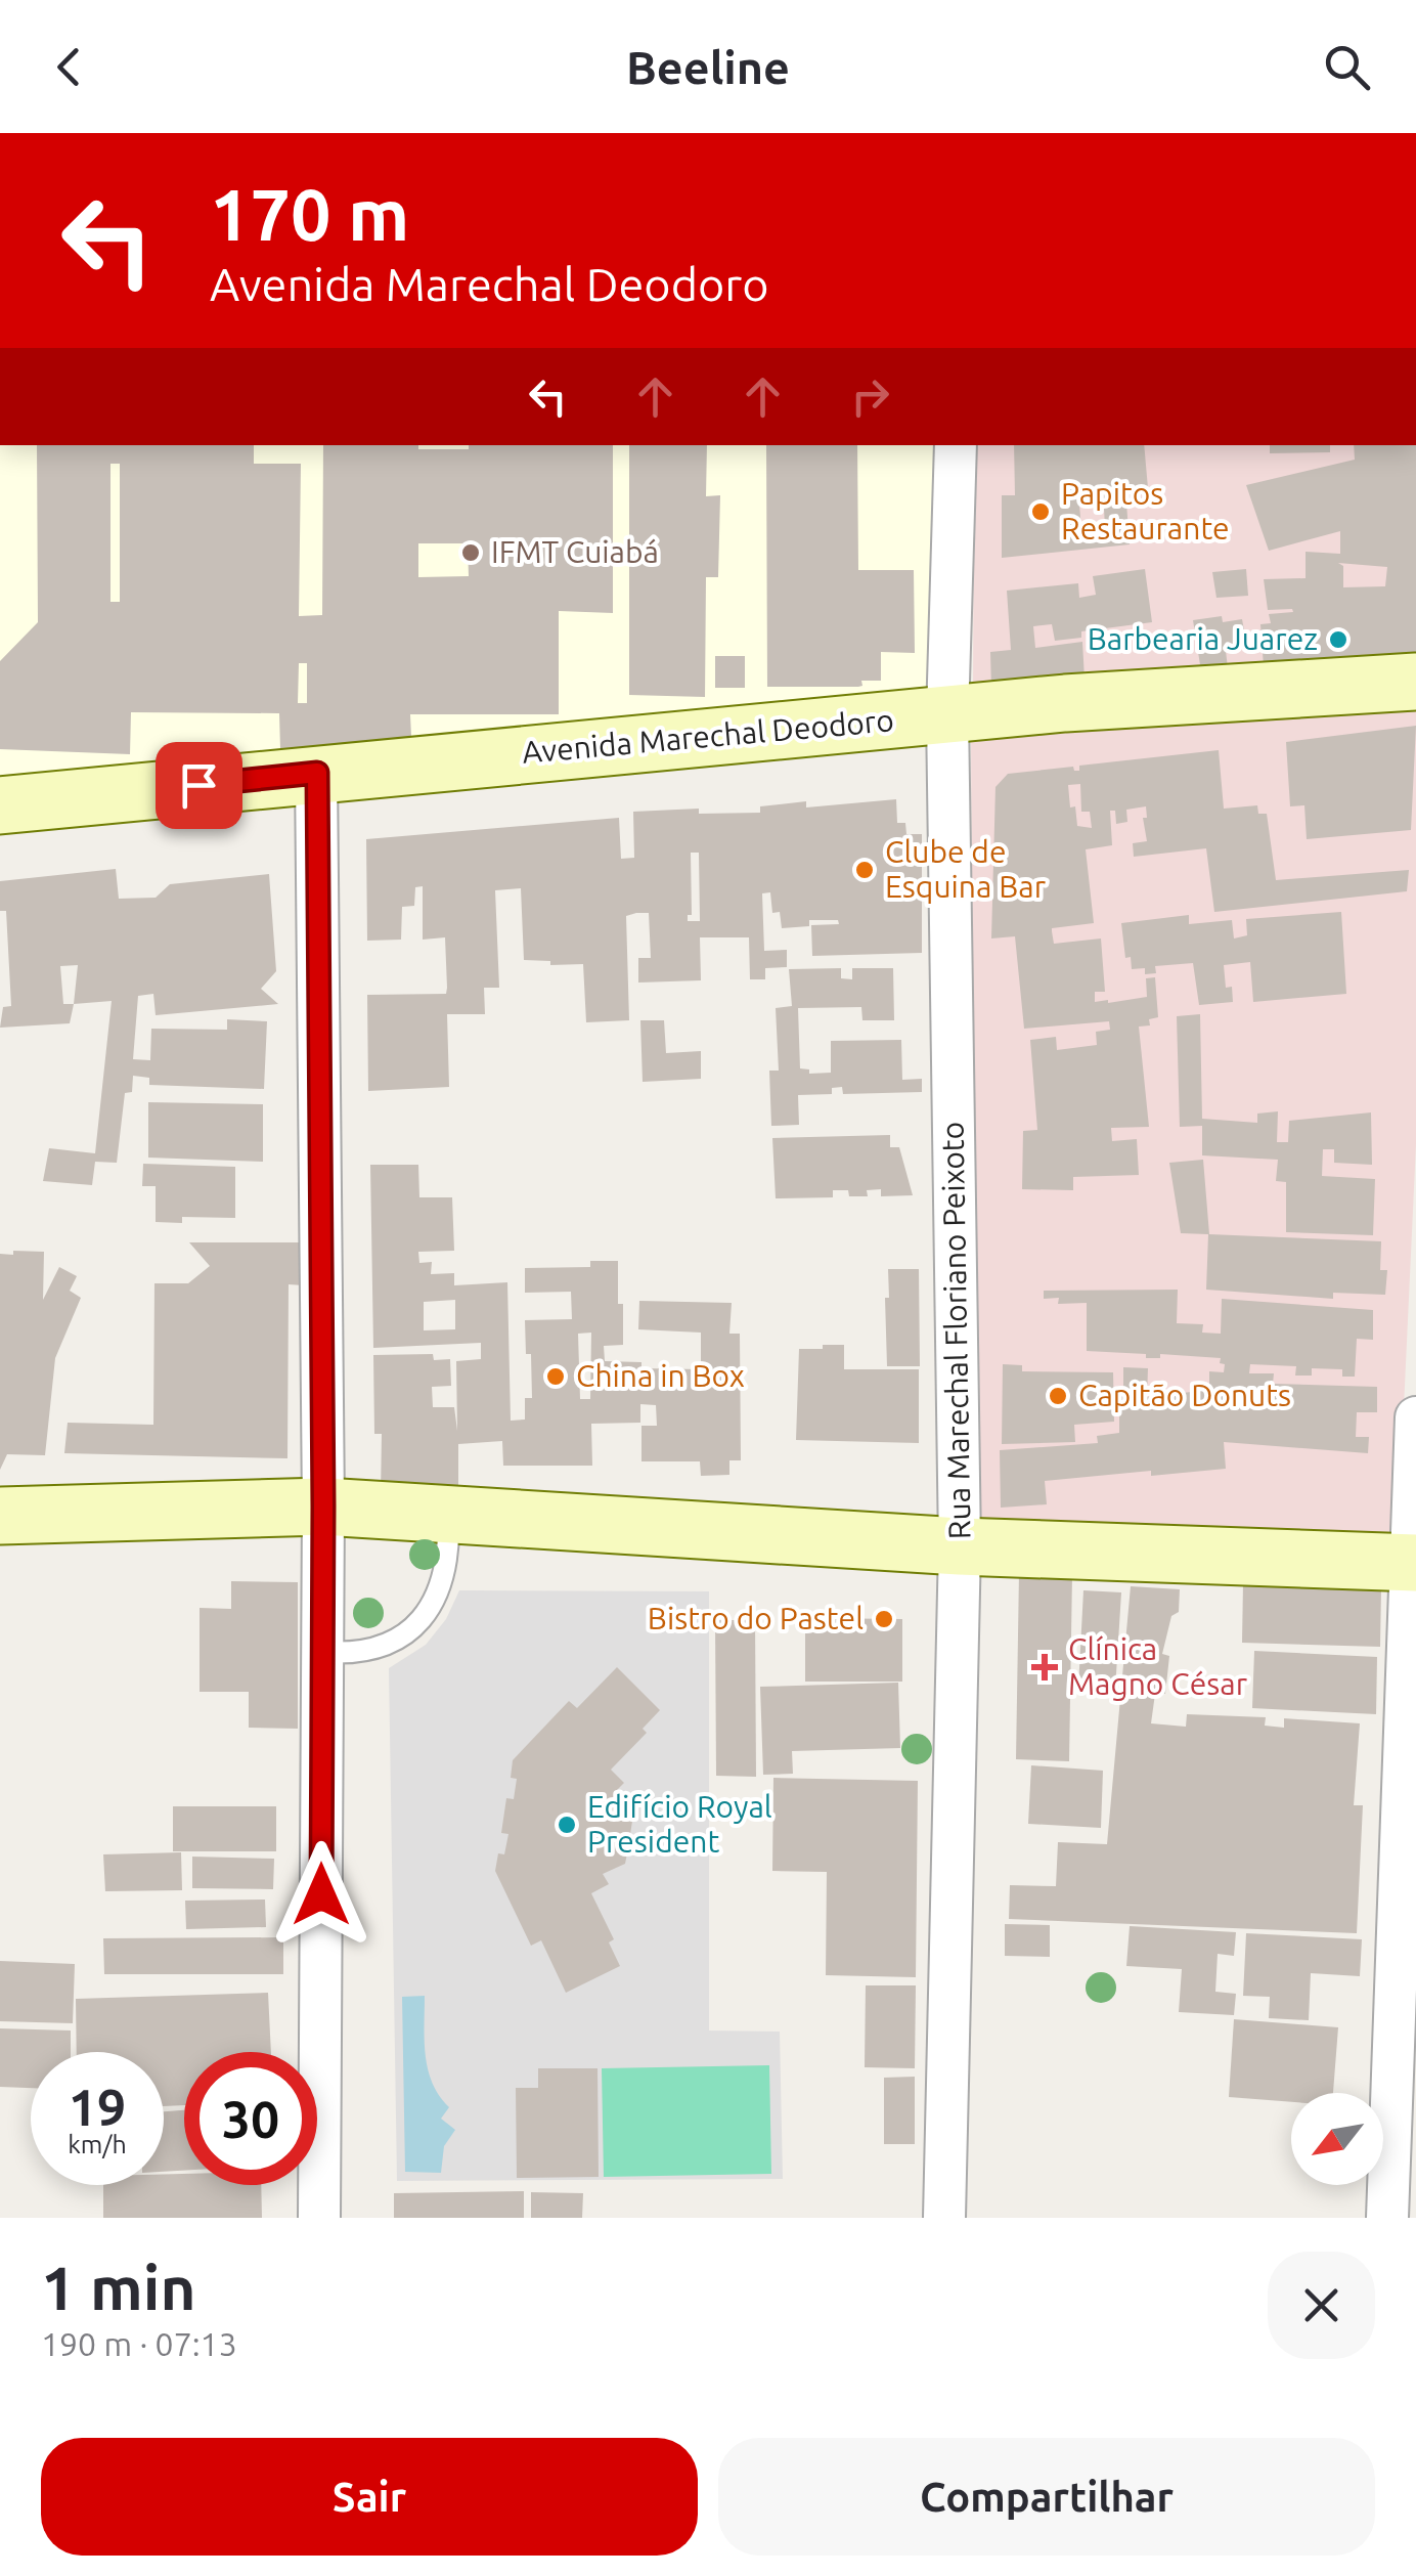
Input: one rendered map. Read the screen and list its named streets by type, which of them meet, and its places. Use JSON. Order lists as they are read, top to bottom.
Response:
{
  "streets": {
    "main road": ["Avenida Marechal Deodoro"],
    "street": ["Rua Marechal Floriano Peixoto"]
  },
  "crossings": [
    ["Avenida Marechal Deodoro", "Rua Marechal Floriano Peixoto"]
  ],
  "places": {
    "other": [
      "Papitos Restaurante",
      "IFMT Cuiabá",
      "Barbearia Juarez",
      "Clube de Esquina Bar",
      "China in Box",
      "Capitão Donuts",
      "Bistro do Pastel",
      "Edifício Royal President"
    ],
    "health": ["Clínica Magno César"]
  },
  "north": "bottom left",
  "page": {
    "header": "Beeline",
    "turn": ["170 m", "Avenida Marechal Deodoro"],
    "speed": "19 km/h",
    "limit": "30",
    "heading": ["1 min", "190 m · 07:13"],
    "buttons": ["Sair", "Compartilhar"]
  }
}
